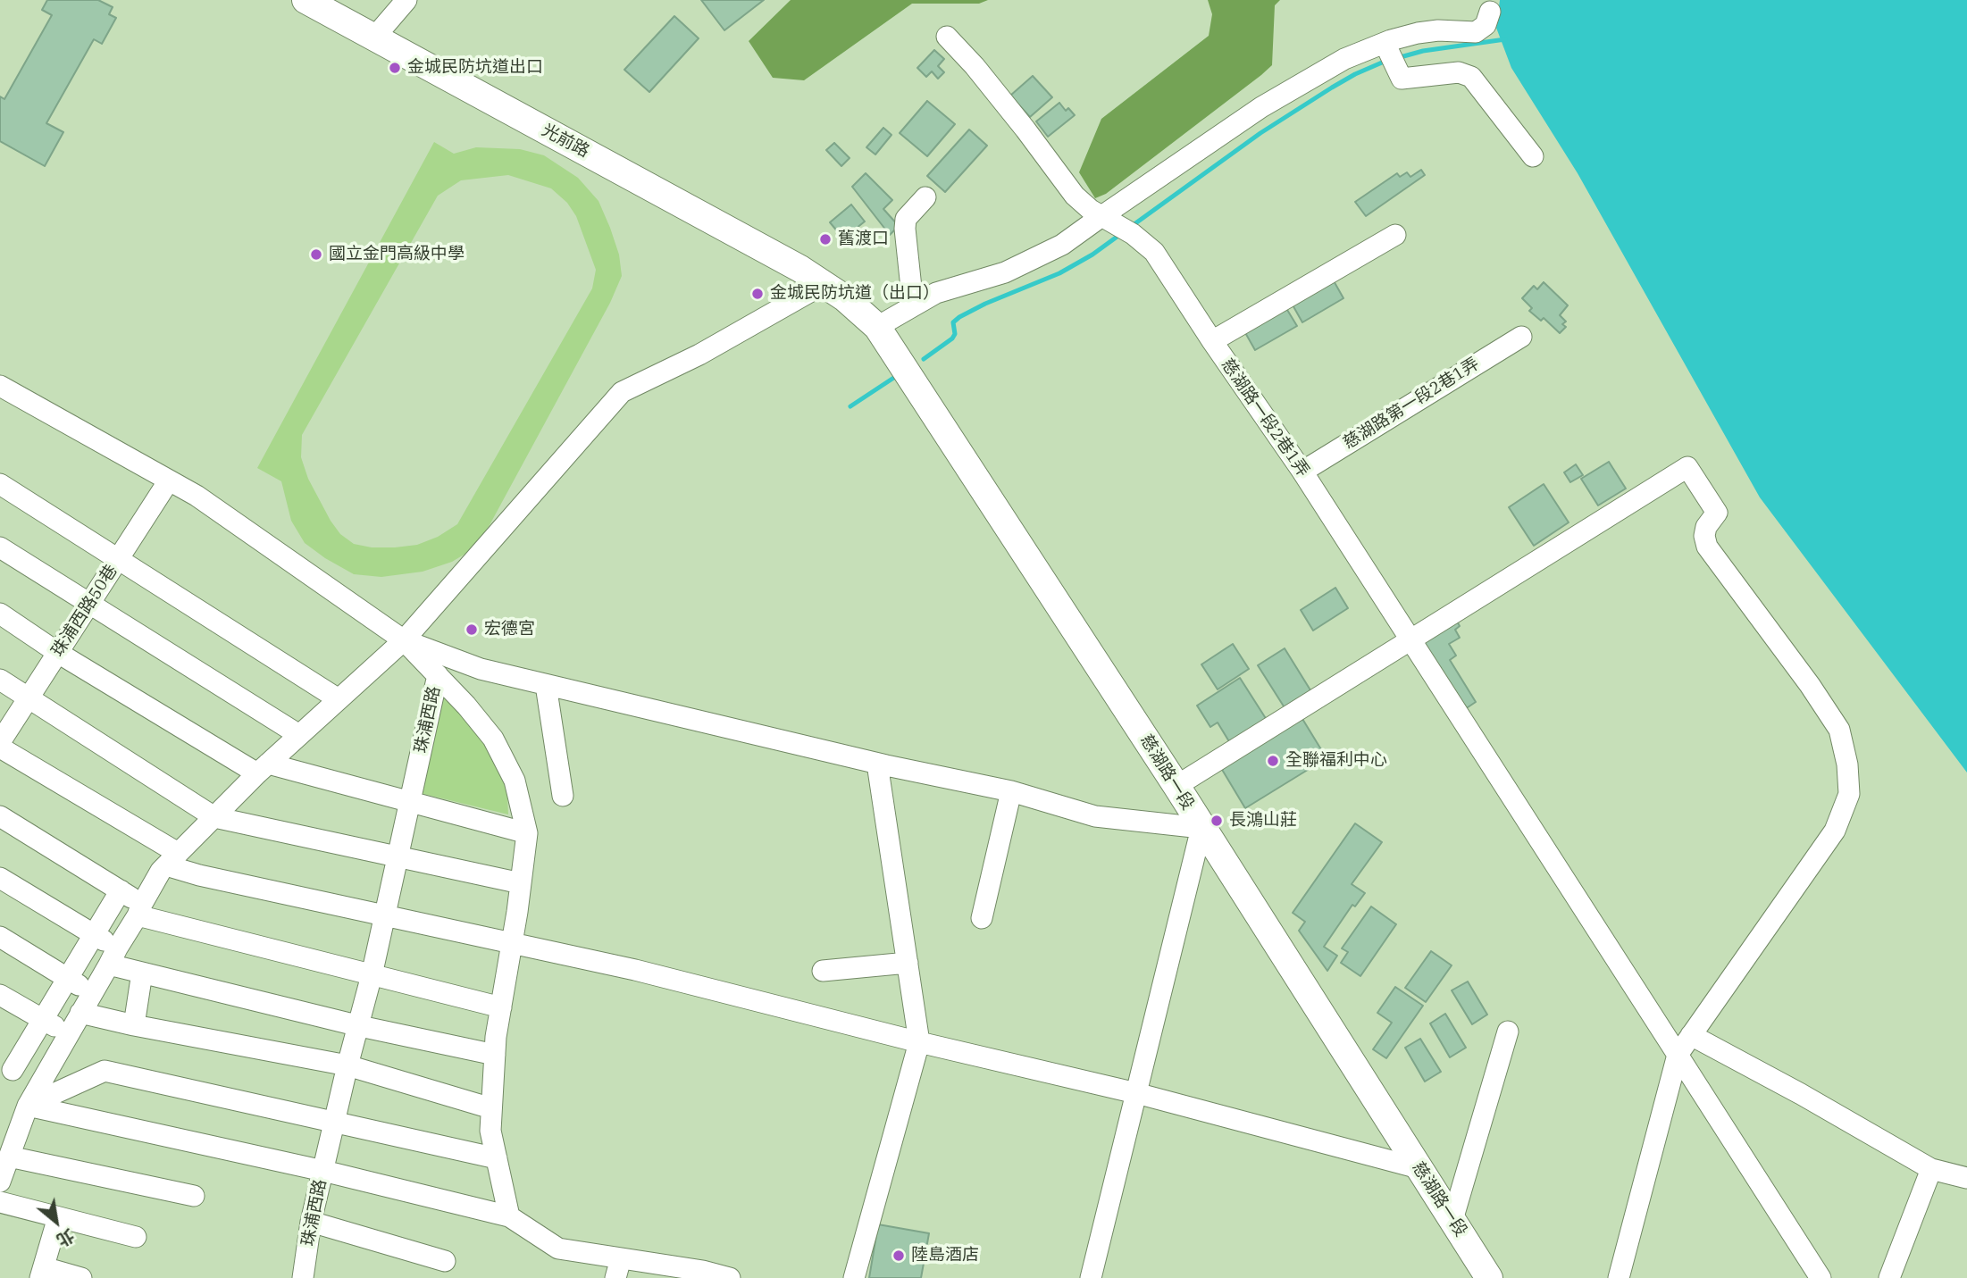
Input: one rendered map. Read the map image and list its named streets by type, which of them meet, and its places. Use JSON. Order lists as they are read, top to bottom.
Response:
{
  "streets": {
    "main road": ["光前路", "慈湖路一段"],
    "street": [
      "慈湖路第一段2巷1弄",
      "慈湖路一段2巷1弄",
      "珠浦西路50巷",
      "珠浦西路"
    ]
  },
  "crossings": [
    ["光前路", "慈湖路一段"],
    ["慈湖路第一段2巷1弄", "慈湖路一段2巷1弄"],
    ["珠浦西路50巷", "珠浦西路"]
  ],
  "places": [
    "金城民防坑道出口",
    "舊渡口",
    "國立金門高級中學",
    "金城民防坑道（出口）",
    "宏德宮",
    "全聯福利中心",
    "長鴻山莊",
    "陸島酒店"
  ],
  "north": "bottom right"
}
